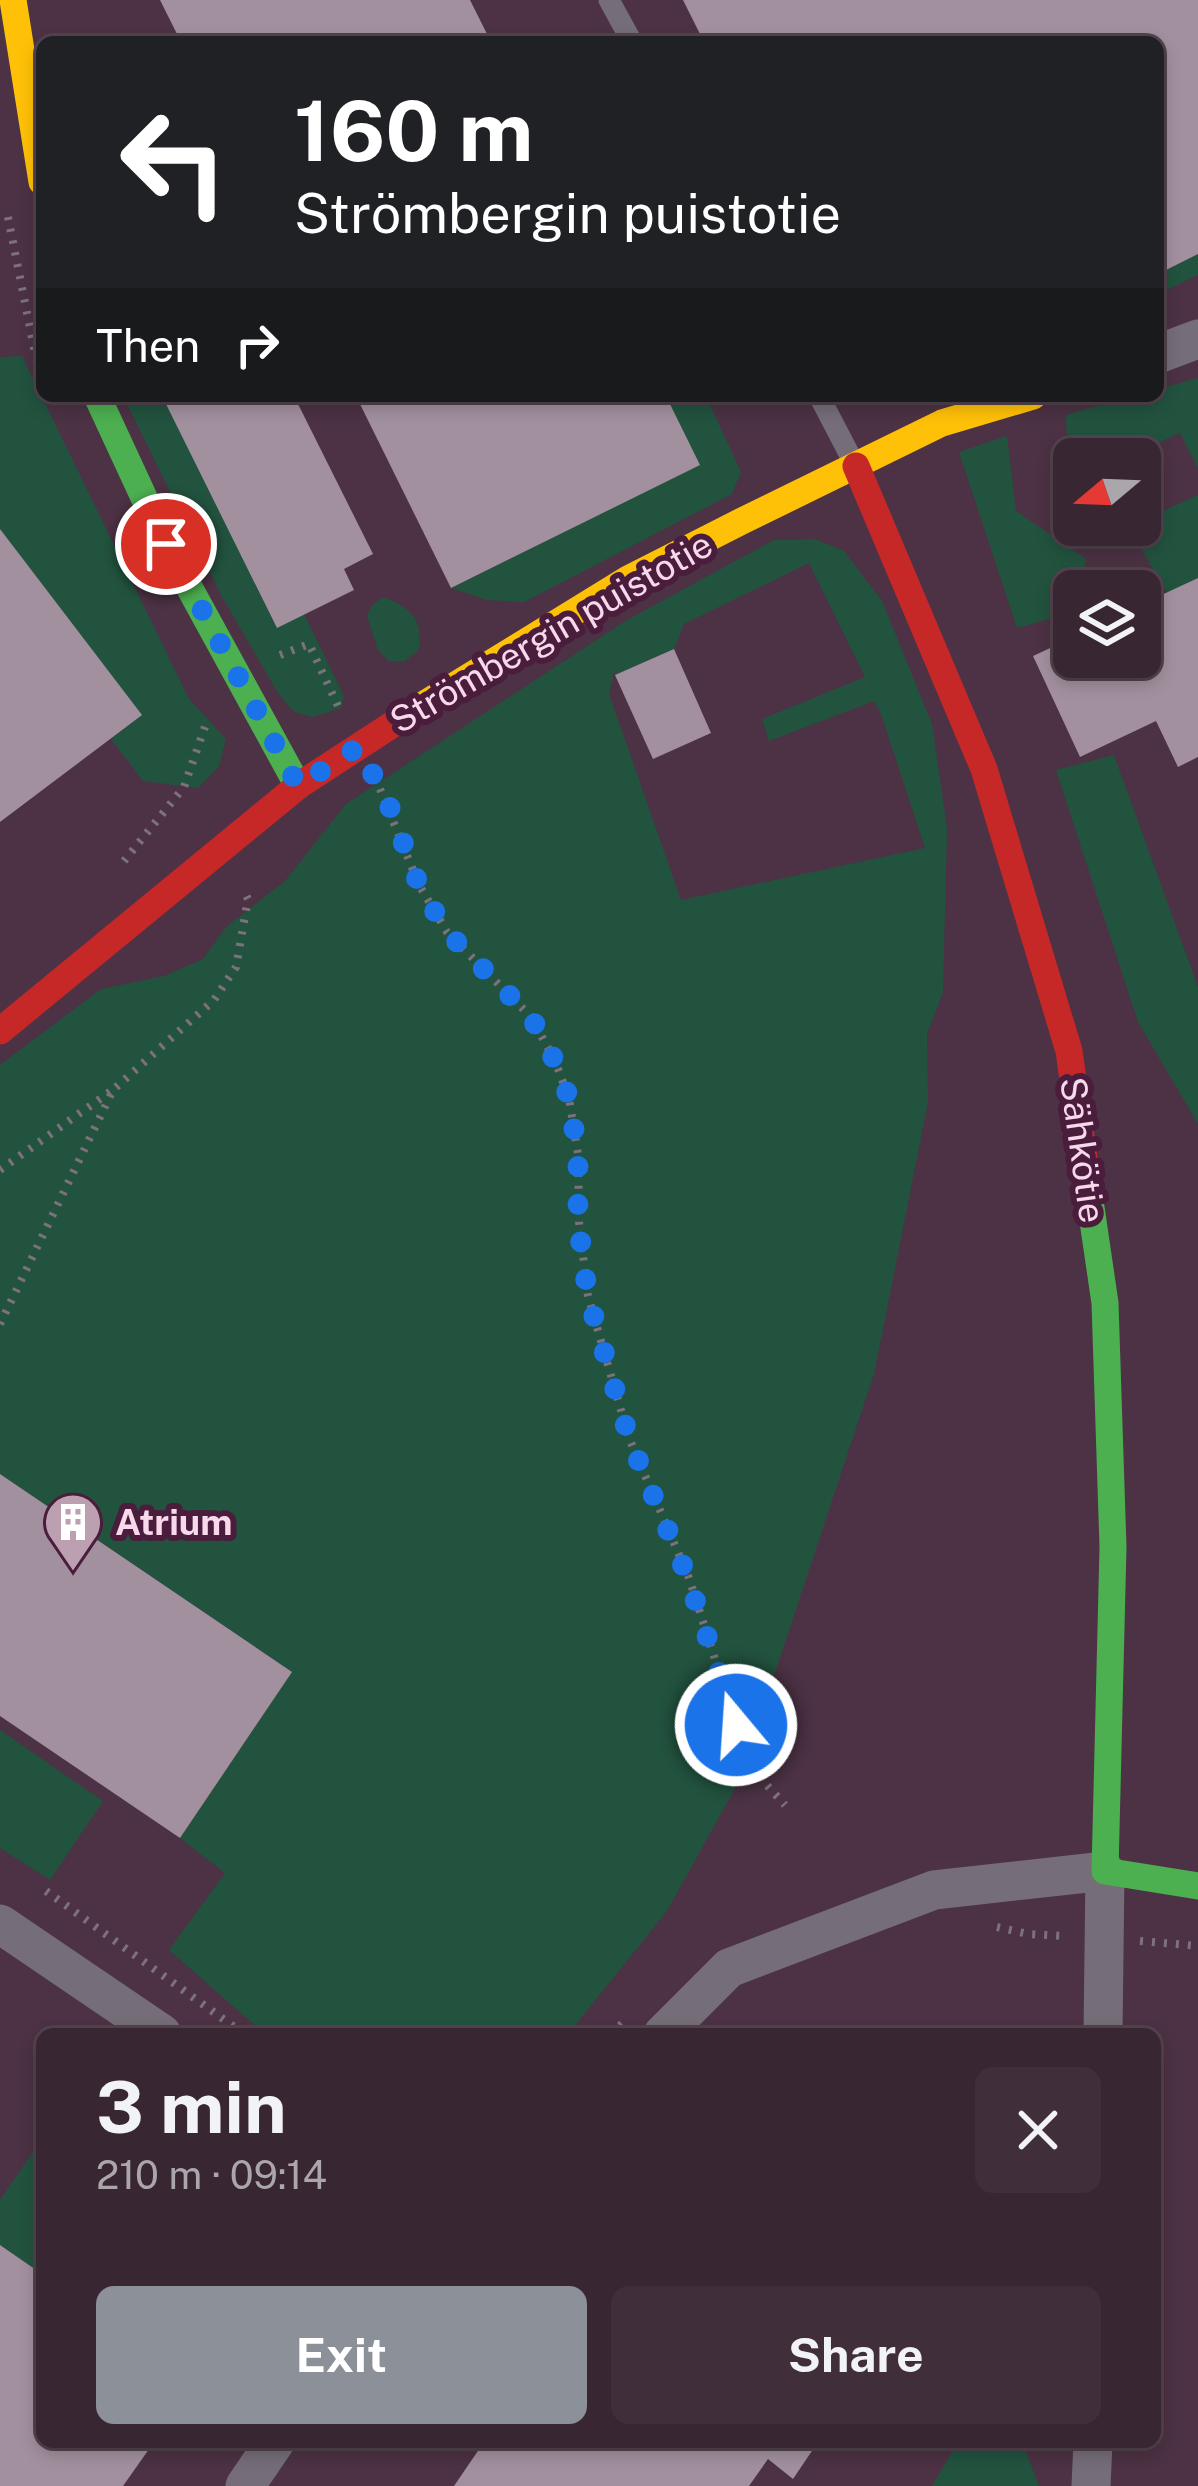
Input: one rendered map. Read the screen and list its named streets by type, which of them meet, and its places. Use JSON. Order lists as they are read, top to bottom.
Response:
{
  "streets": {
    "street": ["Strömbergin puistotie", "Sähkötie"]
  },
  "crossings": [
    ["Strömbergin puistotie", "Sähkötie"]
  ],
  "places": {
    "building": ["Atrium"]
  },
  "north": "left",
  "page": {
    "turn": ["160 m", "Strömbergin puistotie"],
    "then": "Then",
    "heading": ["3 min", "210 m · 09:14"],
    "buttons": ["Exit", "Share"]
  }
}
